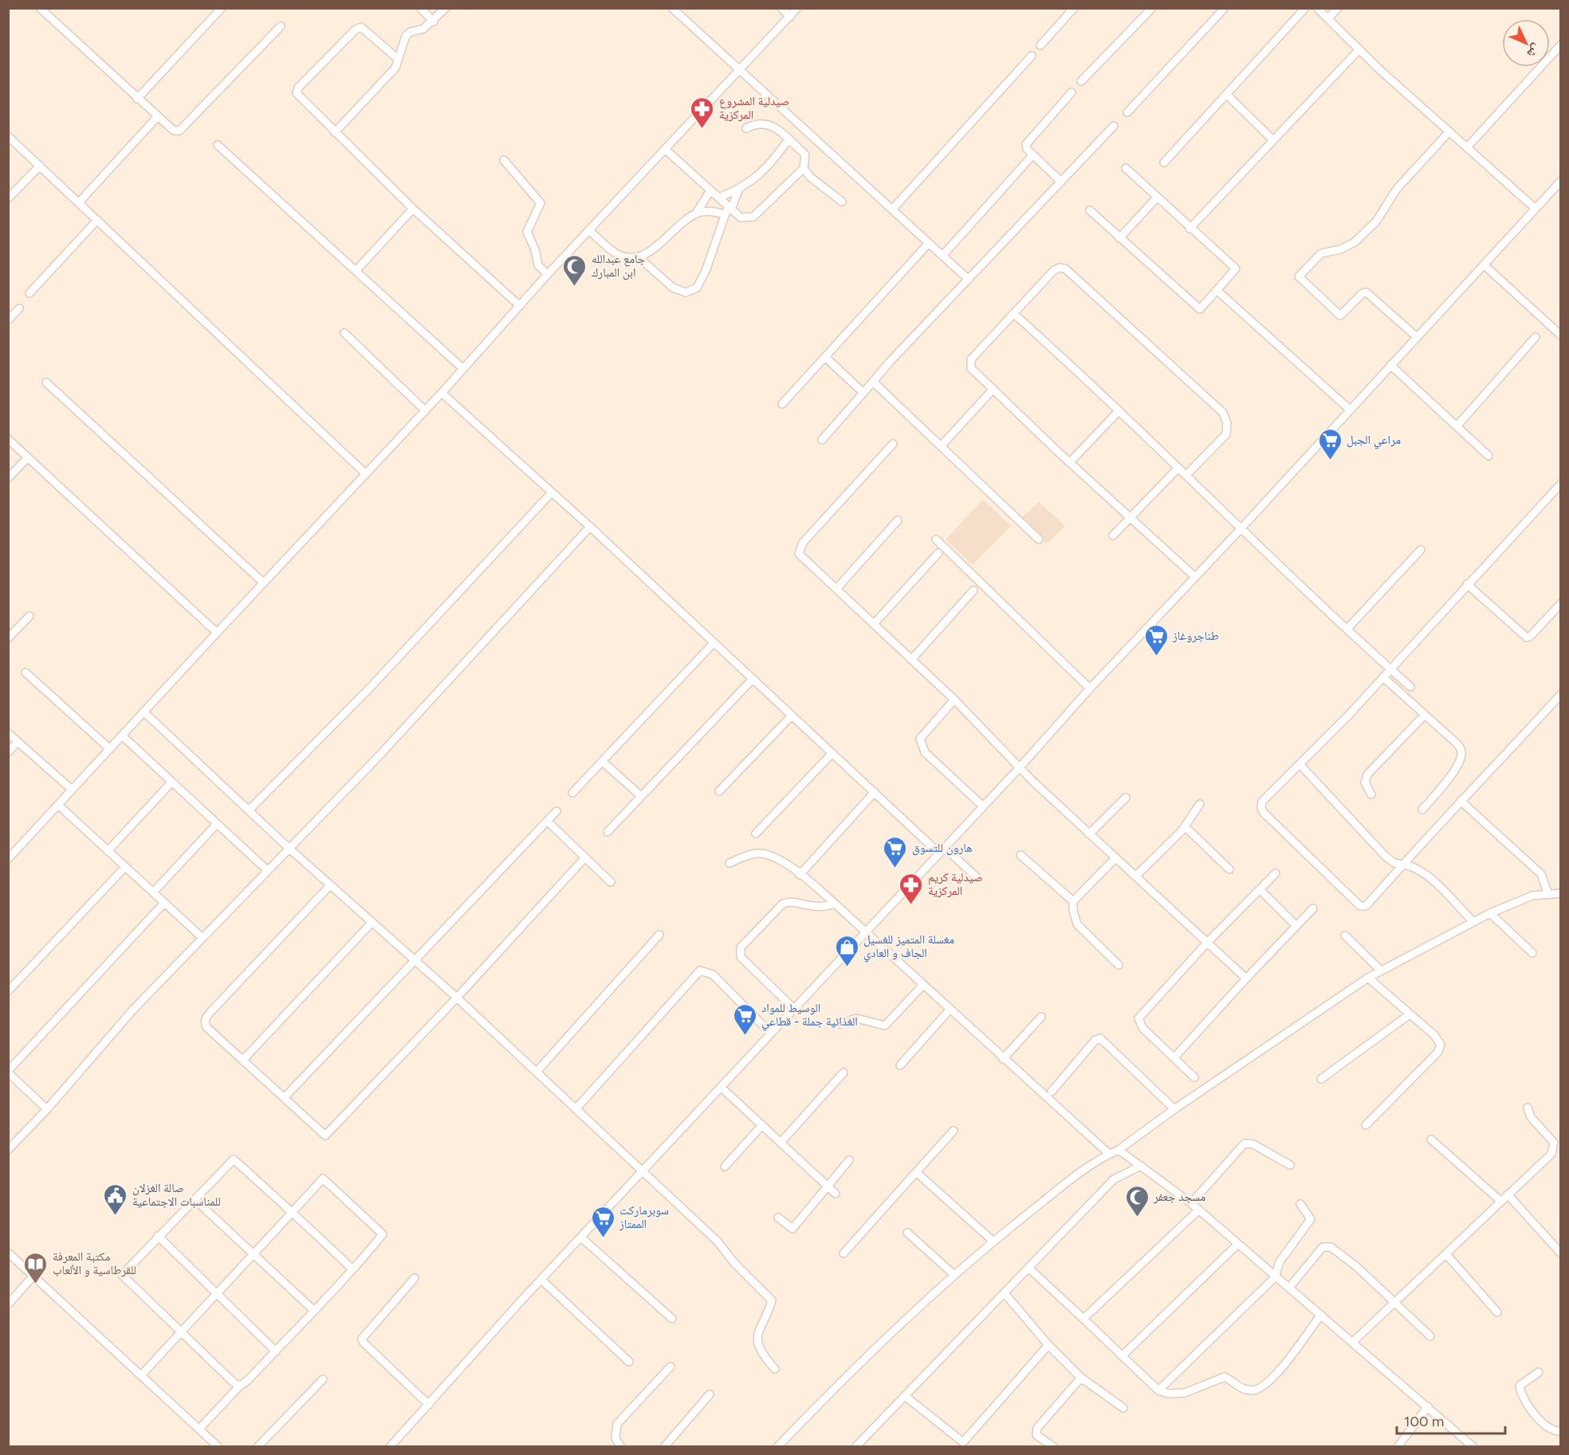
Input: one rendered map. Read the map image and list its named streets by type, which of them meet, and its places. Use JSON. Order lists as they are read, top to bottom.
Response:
{
  "places": {
    "pharmacy": ["صيدلية المشروع المركزية", "صيدلية كريم المركزية"],
    "mosque": ["جامع عبدالله ابن المبارك", "مسجد جعفر"],
    "supermarket": [
      "مراعي الجبل",
      "طناجروغاز",
      "هارون للتسوق",
      "الوسيط للمواد الغذائية جملة - قطاعي",
      "سوبرماركت الممتاز"
    ],
    "shop": ["مغسلة المتميز للغسيل الجاف و العادي"],
    "public building": ["صالة الغزلان للمناسبات الاجتماعية"],
    "library": ["مكتبة المعرفة للقرطاسية و الألعاب"]
  },
  "scale_bar": "100 m",
  "north": "bottom right"
}
